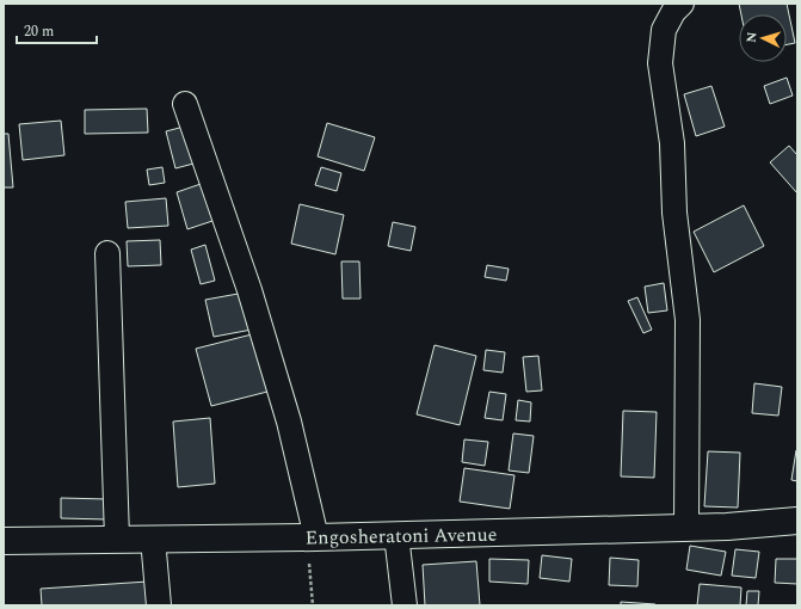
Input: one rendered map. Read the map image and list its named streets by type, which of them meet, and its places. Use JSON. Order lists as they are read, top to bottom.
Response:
{
  "streets": {
    "street": ["Engosheratoni Avenue"]
  },
  "scale_bar": "20 m",
  "north": "left"
}
